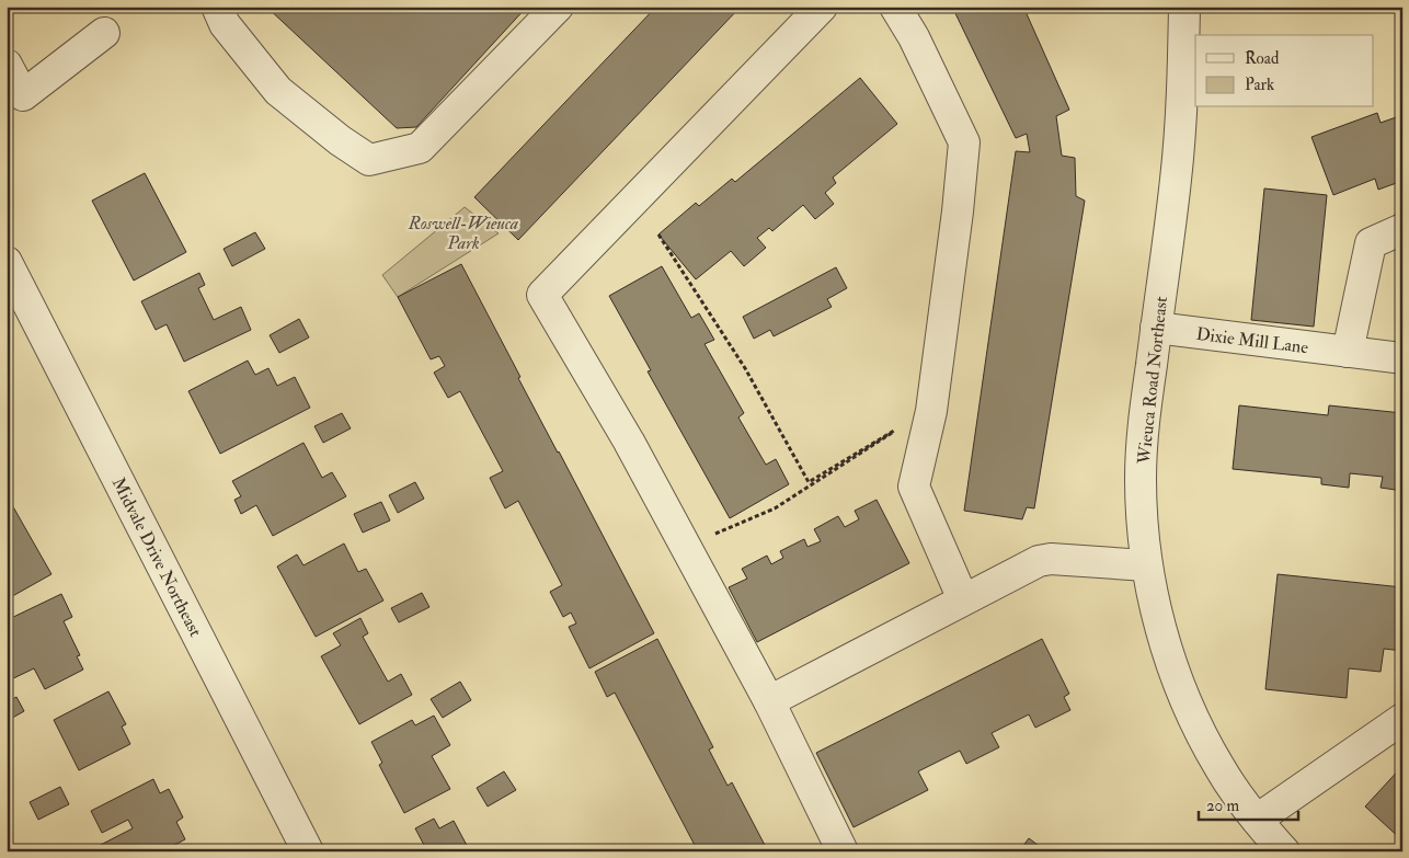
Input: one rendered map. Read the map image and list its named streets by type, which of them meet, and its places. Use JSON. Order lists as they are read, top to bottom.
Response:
{
  "streets": {
    "street": ["Dixie Mill Lane", "Wieuca Road Northeast", "Midvale Drive Northeast"]
  },
  "crossings": [
    ["Dixie Mill Lane", "Wieuca Road Northeast"]
  ],
  "parks": ["Roswell-Wieuca Park"],
  "legend": ["Road", "Park"],
  "scale_bar": "20 m"
}
